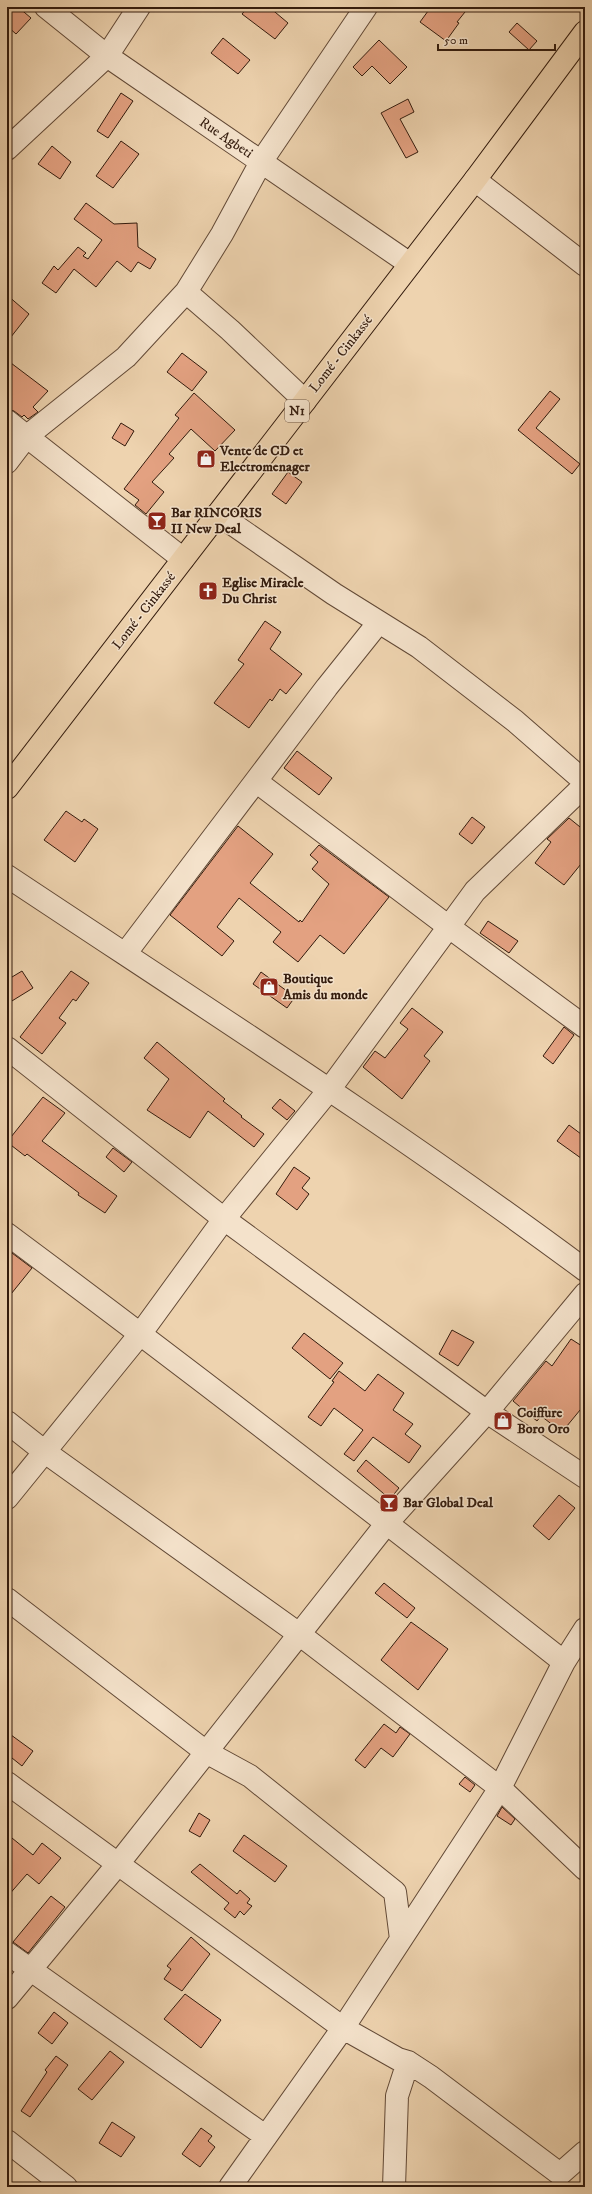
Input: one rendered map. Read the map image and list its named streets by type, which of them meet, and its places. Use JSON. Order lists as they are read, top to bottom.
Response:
{
  "streets": {
    "highway": ["Lomé - Cinkassé", "N1"],
    "street": ["Rue Agbeti"]
  },
  "crossings": [
    ["Rue Agbeti", "Lomé - Cinkassé"]
  ],
  "places": {
    "shop": ["Vente de CD et Electromenager", "Boutique Amis du monde", "Coiffure Boro Oro"],
    "bar": ["Bar RINCORIS II New Deal", "Bar Global Deal"],
    "church": ["Eglise Miracle Du Christ"]
  },
  "scale_bar": "50 m"
}
